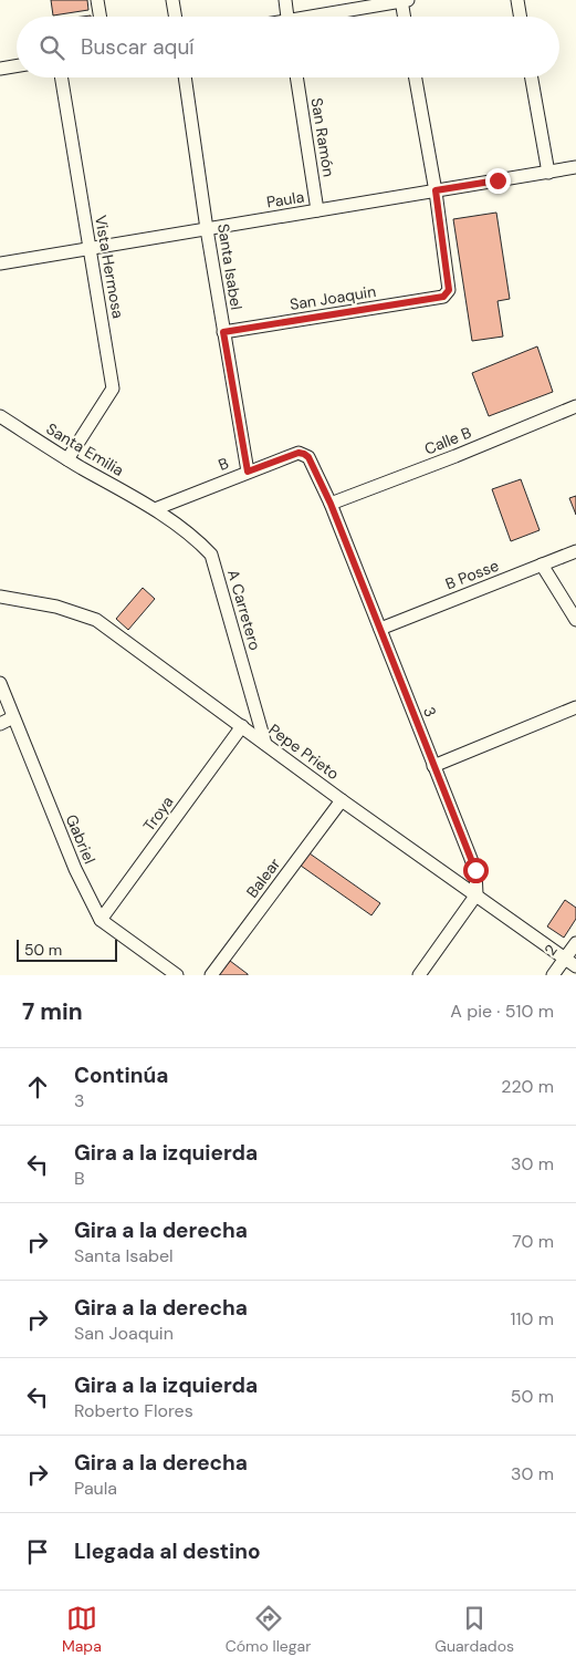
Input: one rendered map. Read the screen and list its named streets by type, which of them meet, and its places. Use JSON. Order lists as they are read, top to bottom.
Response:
{
  "streets": {
    "street": [
      "San Ramón",
      "Paula",
      "Vista Hermosa",
      "Santa Isabel",
      "San Joaquin",
      "Calle B",
      "Santa Emilia",
      "B",
      "B Posse",
      "A Carretero",
      "3",
      "Pepe Prieto",
      "Troya",
      "Gabriel",
      "Balear",
      "2"
    ]
  },
  "crossings": [
    ["San Ramón", "Paula"],
    ["Paula", "Vista Hermosa"],
    ["Paula", "Santa Isabel"],
    ["Paula", "San Joaquin"],
    ["Vista Hermosa", "Santa Emilia"],
    ["Santa Isabel", "San Joaquin"],
    ["Santa Isabel", "B"],
    ["Calle B", "3"],
    ["Santa Emilia", "B"],
    ["Santa Emilia", "A Carretero"],
    ["B", "A Carretero"],
    ["B", "3"],
    ["B Posse", "3"],
    ["A Carretero", "Pepe Prieto"],
    ["3", "Pepe Prieto"],
    ["Pepe Prieto", "Troya"],
    ["Pepe Prieto", "Balear"],
    ["Pepe Prieto", "2"],
    ["Troya", "Gabriel"]
  ],
  "scale_bar": "50 m",
  "page": {
    "search": "Buscar aquí",
    "scale": "50 m",
    "heading": ["7 min", "A pie · 510 m"],
    "list": [
      ["Continúa", "3", "220 m"],
      ["Gira a la izquierda", "B", "30 m"],
      ["Gira a la derecha", "Santa Isabel", "70 m"],
      ["Gira a la derecha", "San Joaquin", "110 m"],
      ["Gira a la izquierda", "Roberto Flores", "50 m"],
      ["Gira a la derecha", "Paula", "30 m"],
      "Llegada al destino"
    ],
    "nav": ["Mapa", "Cómo llegar", "Guardados"]
  }
}
